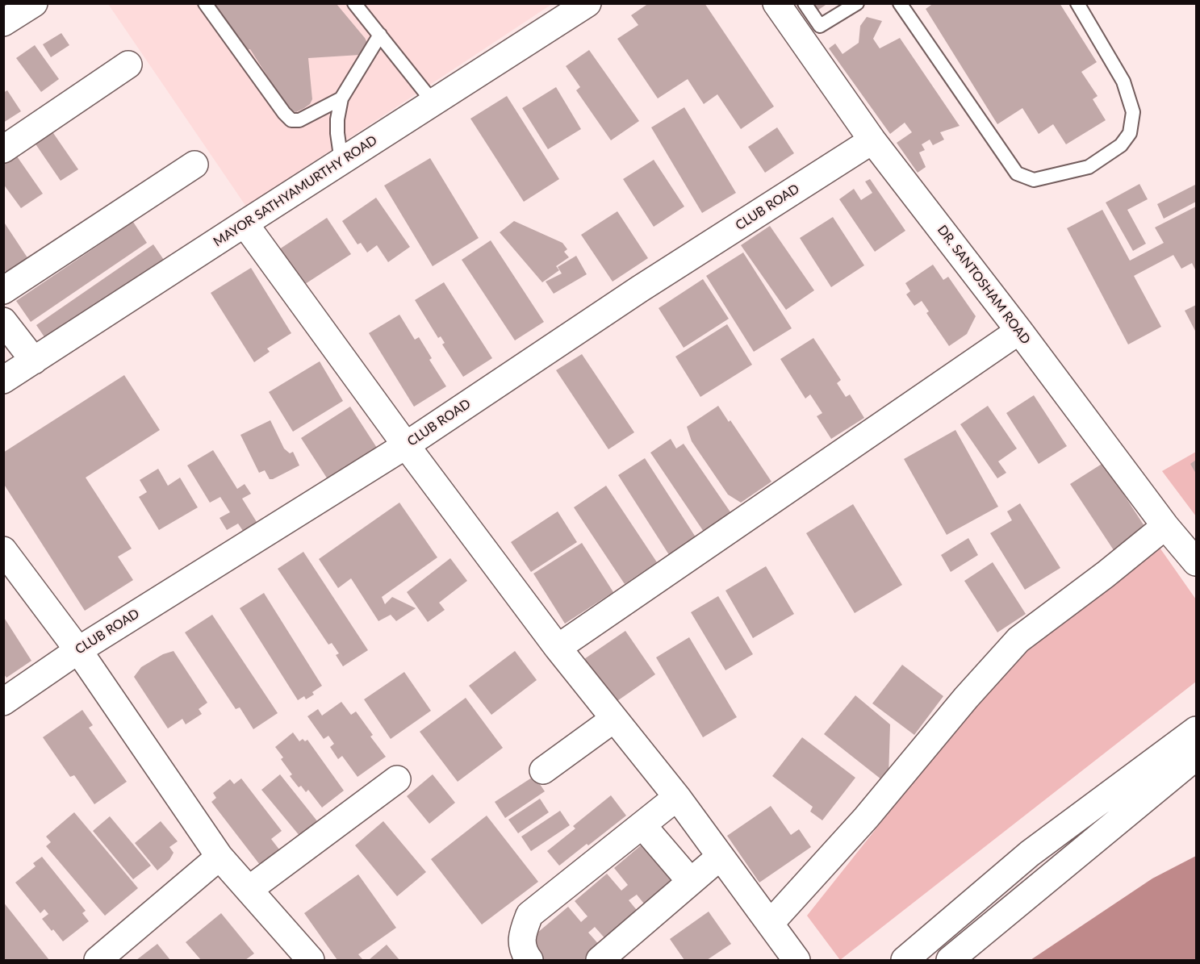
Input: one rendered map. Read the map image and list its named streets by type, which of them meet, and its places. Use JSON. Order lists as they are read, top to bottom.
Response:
{
  "streets": {
    "street": ["MAYOR SATHYAMURTHY ROAD", "CLUB ROAD", "DR. SANTOSHAM ROAD"]
  },
  "crossings": [
    ["CLUB ROAD", "DR. SANTOSHAM ROAD"]
  ]
}
